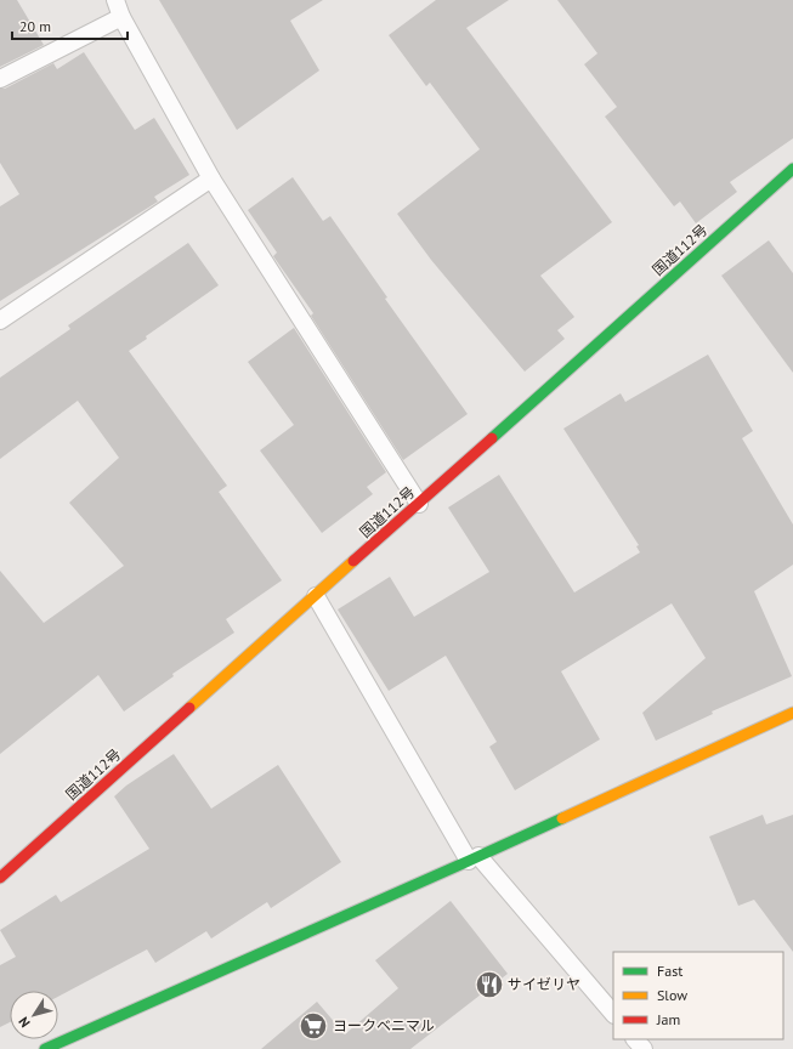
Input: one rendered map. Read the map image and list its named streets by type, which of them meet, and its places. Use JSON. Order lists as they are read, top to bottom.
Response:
{
  "streets": {
    "main road": ["国道112号"]
  },
  "places": {
    "restaurant": ["サイゼリヤ"],
    "supermarket": ["ヨークベニマル"]
  },
  "legend": ["Fast", "Slow", "Jam"],
  "scale_bar": "20 m",
  "north": "bottom left"
}
